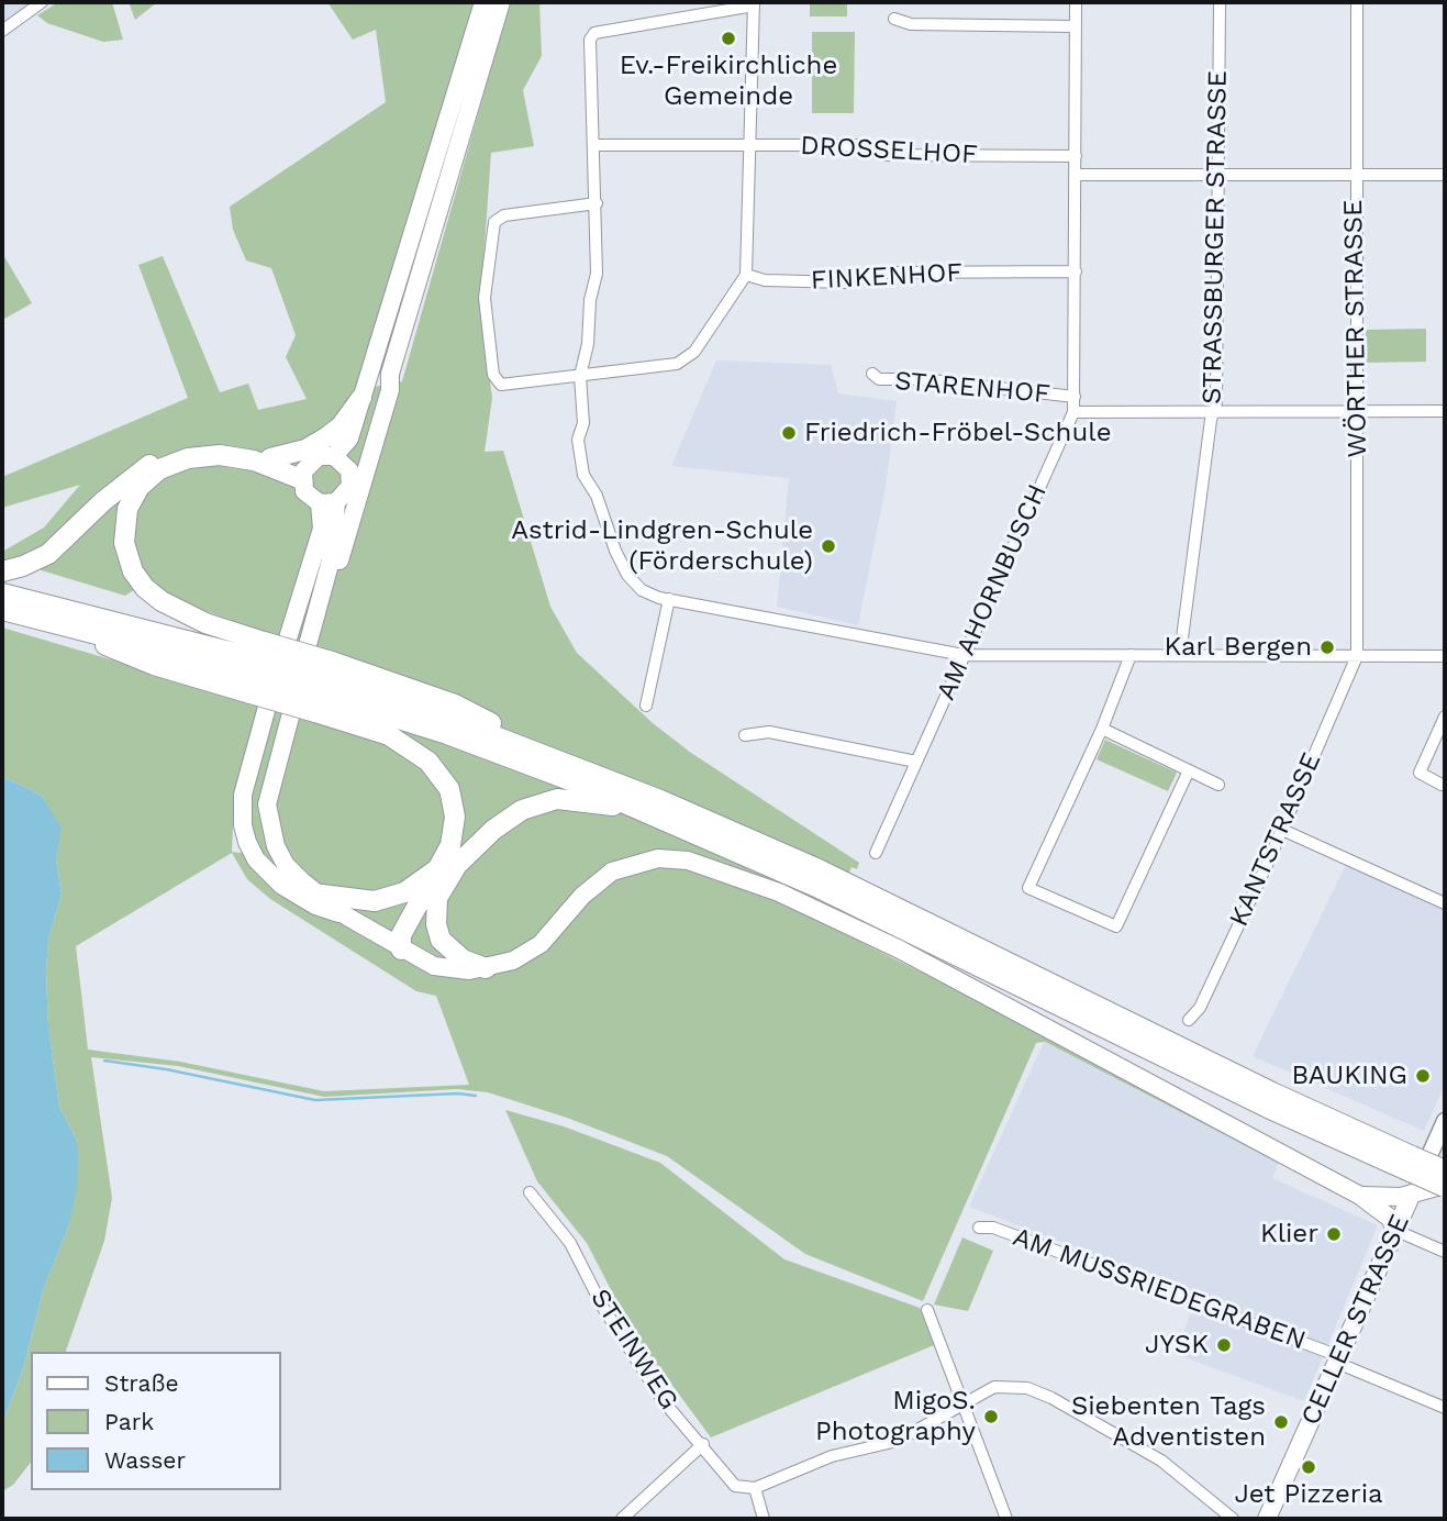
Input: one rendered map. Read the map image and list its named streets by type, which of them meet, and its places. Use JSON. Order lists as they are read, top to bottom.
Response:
{
  "streets": {
    "main road": ["CELLER STRASSE"],
    "street": [
      "DROSSELHOF",
      "STRASSBURGER STRASSE",
      "FINKENHOF",
      "WÖRTHER STRASSE",
      "STARENHOF",
      "AM AHORNBUSCH",
      "KANTSTRASSE",
      "AM MUSSRIEDEGRABEN",
      "STEINWEG"
    ]
  },
  "crossings": [
    ["DROSSELHOF", "AM AHORNBUSCH"],
    ["FINKENHOF", "AM AHORNBUSCH"],
    ["WÖRTHER STRASSE", "KANTSTRASSE"],
    ["STARENHOF", "AM AHORNBUSCH"],
    ["AM MUSSRIEDEGRABEN", "CELLER STRASSE"]
  ],
  "places": [
    "Ev.-Freikirchliche Gemeinde",
    "Friedrich-Fröbel-Schule",
    "Astrid-Lindgren-Schule (Förderschule)",
    "Karl Bergen",
    "BAUKING",
    "Klier",
    "JYSK",
    "MigoS. Photography",
    "Siebenten Tags Adventisten",
    "Jet Pizzeria"
  ],
  "legend": ["Straße", "Park", "Wasser"]
}
